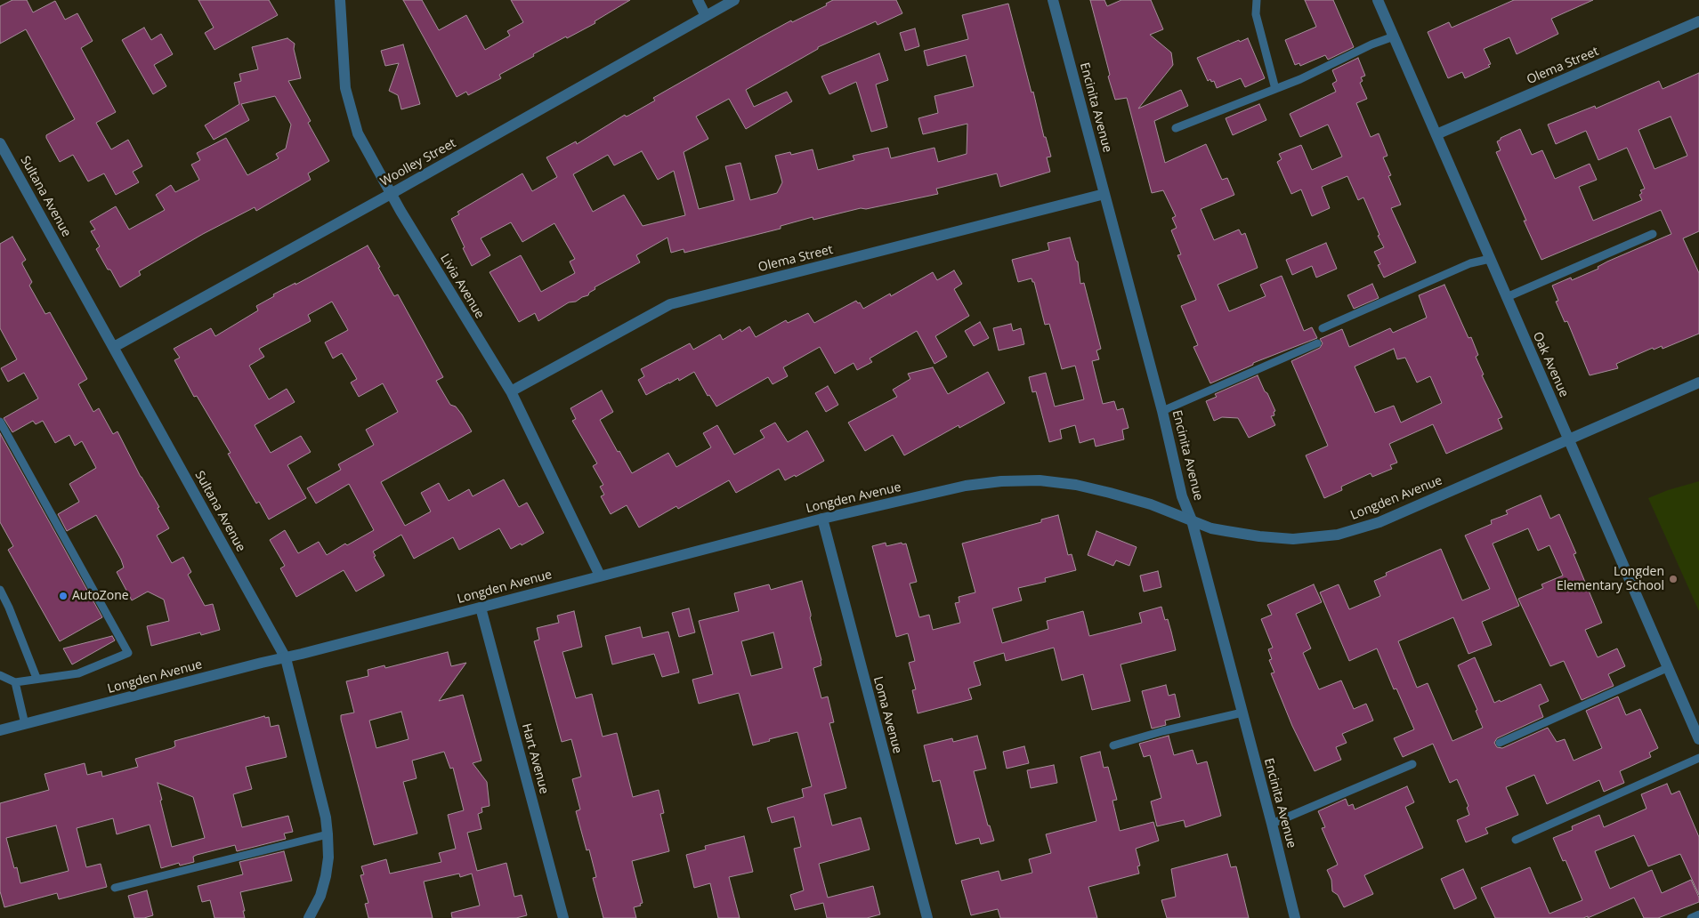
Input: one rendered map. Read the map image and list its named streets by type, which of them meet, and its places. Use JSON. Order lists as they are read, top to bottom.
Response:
{
  "streets": {
    "street": [
      "Olema Street",
      "Encinita Avenue",
      "Woolley Street",
      "Sultana Avenue",
      "Livia Avenue",
      "Oak Avenue",
      "Longden Avenue",
      "Loma Avenue",
      "Hart Avenue"
    ]
  },
  "crossings": [
    ["Olema Street", "Encinita Avenue"],
    ["Olema Street", "Livia Avenue"],
    ["Olema Street", "Oak Avenue"],
    ["Encinita Avenue", "Longden Avenue"],
    ["Woolley Street", "Sultana Avenue"],
    ["Woolley Street", "Livia Avenue"],
    ["Sultana Avenue", "Longden Avenue"],
    ["Livia Avenue", "Longden Avenue"],
    ["Oak Avenue", "Longden Avenue"],
    ["Longden Avenue", "Loma Avenue"],
    ["Longden Avenue", "Hart Avenue"]
  ],
  "places": ["Longden Elementary School", "AutoZone"]
}
